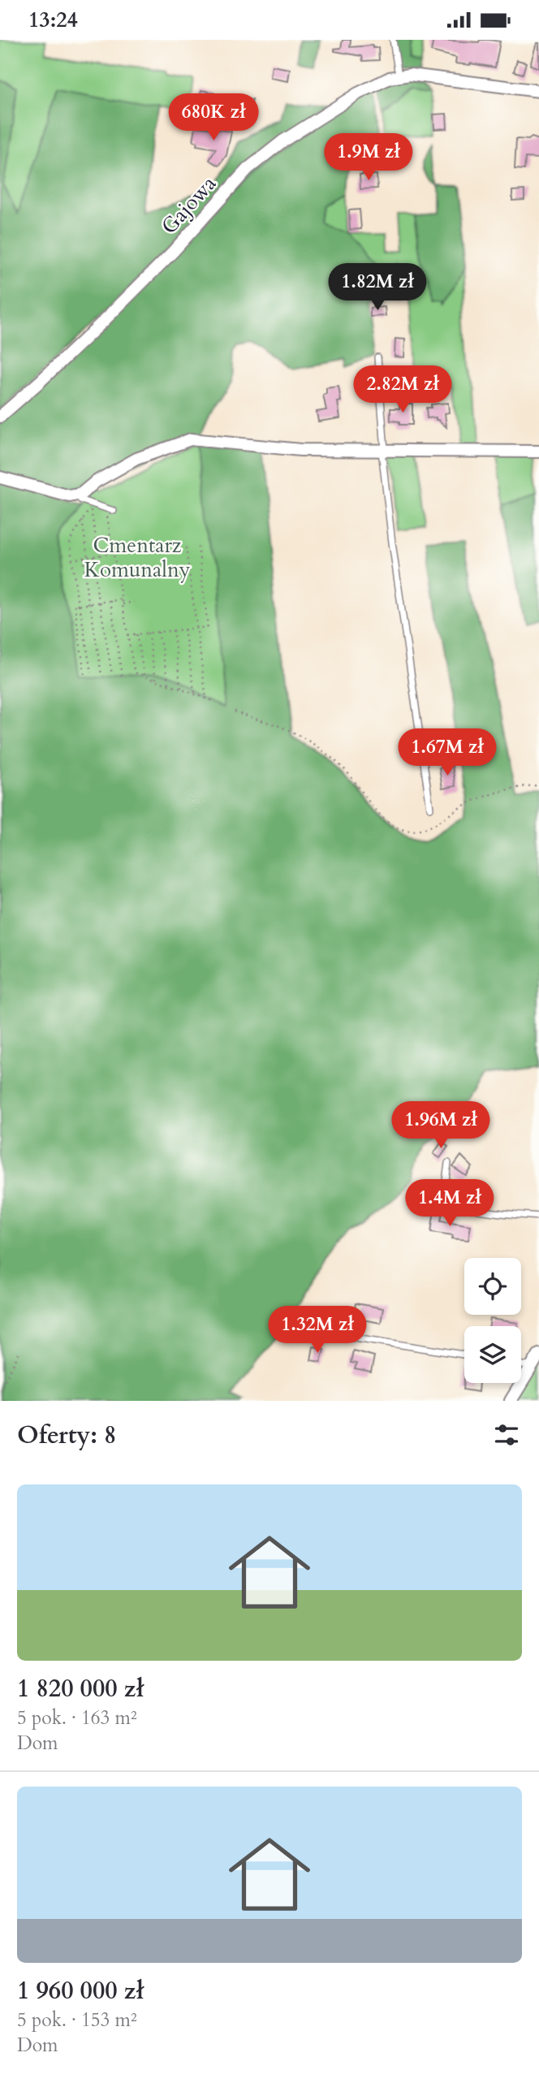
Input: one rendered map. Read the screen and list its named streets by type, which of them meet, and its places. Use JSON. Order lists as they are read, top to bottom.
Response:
{
  "streets": {
    "street": ["Gajowa"]
  },
  "parks": ["Cmentarz Komunalny"],
  "page": {
    "status": "13:24",
    "price": [
      "680K zł",
      "1.9M zł",
      "1.82M zł",
      "2.82M zł",
      "1.67M zł",
      "1.96M zł",
      "1.4M zł",
      "1.32M zł"
    ],
    "heading": "Oferty: 8",
    "list": [
      {
        "name": "1 820 000 zł",
        "note": "5 pok. · 163 m² · Dom"
      },
      {
        "name": "1 960 000 zł",
        "note": "5 pok. · 153 m² · Dom"
      }
    ]
  }
}
